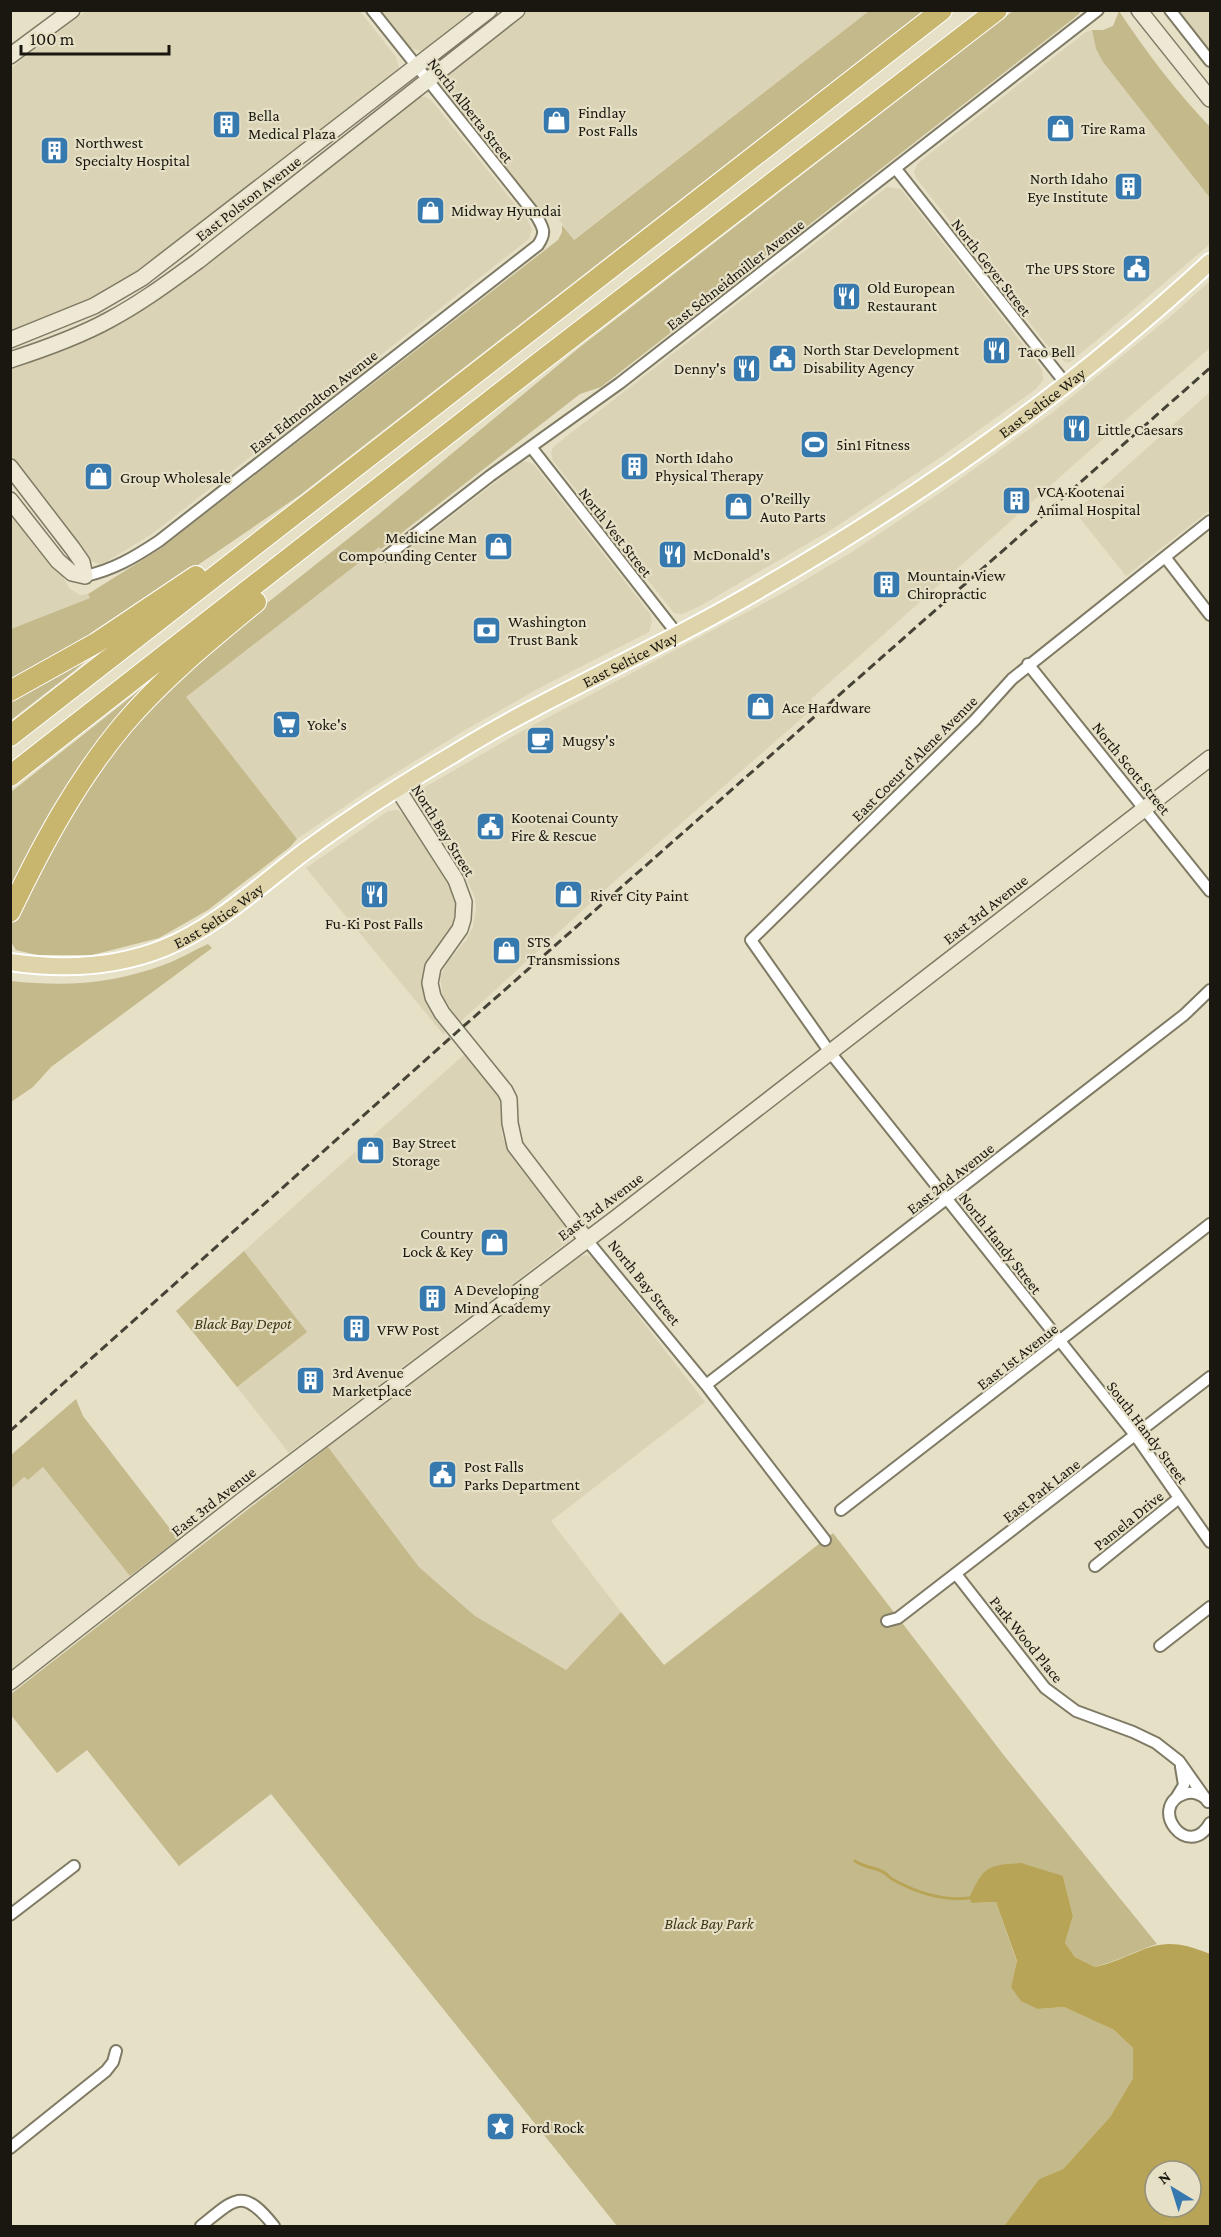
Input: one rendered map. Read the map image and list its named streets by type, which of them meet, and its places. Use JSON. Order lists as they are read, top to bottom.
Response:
{
  "streets": {
    "main road": ["East Seltice Way"],
    "street": [
      "North Alberta Street",
      "East Polston Avenue",
      "North Geyer Street",
      "East Schneidmiller Avenue",
      "East Edmondton Avenue",
      "North Vest Street",
      "East Coeur d'Alene Avenue",
      "North Scott Street",
      "North Bay Street",
      "East 3rd Avenue",
      "East 2nd Avenue",
      "North Handy Street",
      "East 1st Avenue",
      "South Handy Street",
      "East Park Lane",
      "Pamela Drive",
      "Park Wood Place"
    ]
  },
  "crossings": [
    ["North Alberta Street", "East Polston Avenue"],
    ["North Alberta Street", "East Edmondton Avenue"],
    ["North Geyer Street", "East Schneidmiller Avenue"],
    ["North Geyer Street", "East Seltice Way"],
    ["East Schneidmiller Avenue", "North Vest Street"],
    ["East Seltice Way", "North Vest Street"],
    ["East Seltice Way", "North Bay Street"],
    ["East Coeur d'Alene Avenue", "North Scott Street"],
    ["East Coeur d'Alene Avenue", "East 3rd Avenue"],
    ["East Coeur d'Alene Avenue", "North Handy Street"],
    ["North Scott Street", "East 3rd Avenue"],
    ["North Bay Street", "East 3rd Avenue"],
    ["North Bay Street", "East 2nd Avenue"],
    ["East 3rd Avenue", "North Handy Street"],
    ["East 2nd Avenue", "North Handy Street"],
    ["North Handy Street", "East 1st Avenue"],
    ["North Handy Street", "South Handy Street"],
    ["East 1st Avenue", "South Handy Street"],
    ["South Handy Street", "East Park Lane"],
    ["South Handy Street", "Pamela Drive"],
    ["East Park Lane", "Park Wood Place"]
  ],
  "parks": ["Black Bay Depot", "Black Bay Park"],
  "places": {
    "shop": [
      "Findlay Post Falls",
      "Tire Rama",
      "Midway Hyundai",
      "Group Wholesale",
      "O'Reilly Auto Parts",
      "Medicine Man Compounding Center",
      "Ace Hardware",
      "River City Paint",
      "STS Transmissions",
      "Bay Street Storage",
      "Country Lock & Key"
    ],
    "building": [
      "Bella Medical Plaza",
      "Northwest Specialty Hospital",
      "North Idaho Eye Institute",
      "North Idaho Physical Therapy",
      "VCA Kootenai Animal Hospital",
      "Mountain View Chiropractic",
      "A Developing Mind Academy",
      "VFW Post",
      "3rd Avenue Marketplace"
    ],
    "public building": [
      "The UPS Store",
      "North Star Development Disability Agency",
      "Kootenai County Fire & Rescue",
      "Post Falls Parks Department"
    ],
    "restaurant": [
      "Old European Restaurant",
      "Taco Bell",
      "Denny's",
      "Little Caesars",
      "McDonald's",
      "Fu-Ki Post Falls"
    ],
    "sports": ["5in1 Fitness"],
    "bank": ["Washington Trust Bank"],
    "supermarket": ["Yoke's"],
    "cafe": ["Mugsy's"],
    "place": ["Ford Rock"]
  },
  "scale_bar": "100 m",
  "north": "top left"
}
